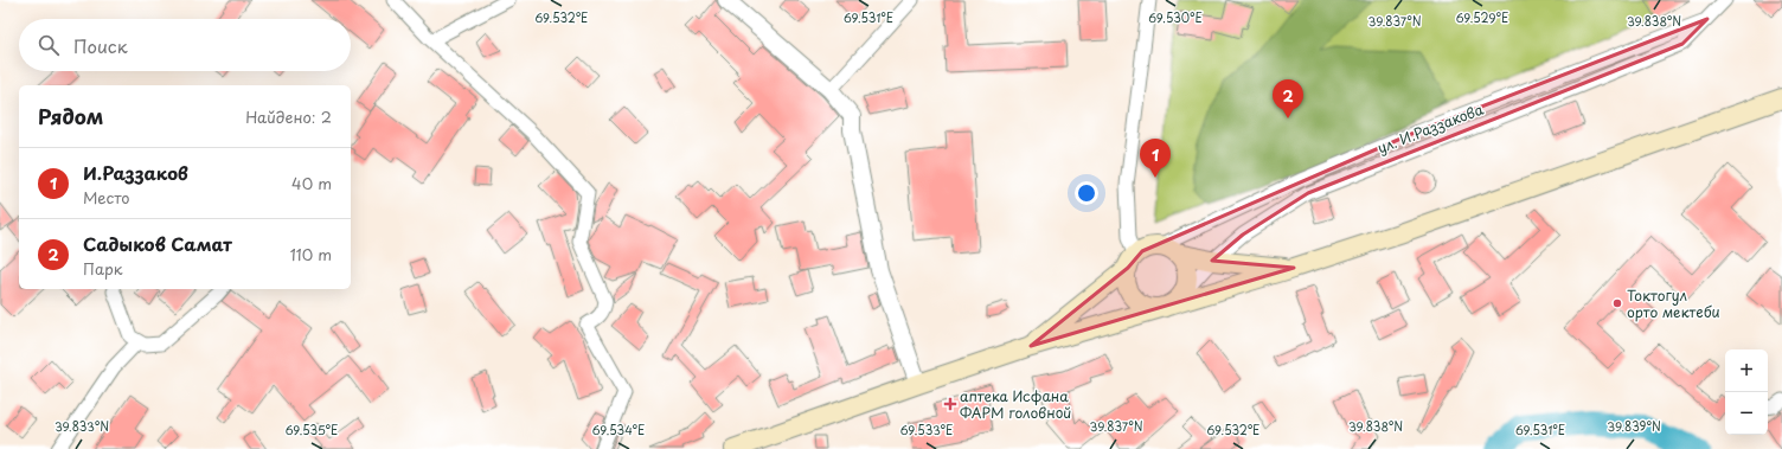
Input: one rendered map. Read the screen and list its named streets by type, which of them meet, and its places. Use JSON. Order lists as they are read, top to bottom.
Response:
{
  "streets": {
    "street": ["ул. И.Раззакова"]
  },
  "places": {
    "other": ["Токтогул орто мектеби"],
    "health": ["аптека Исфана ФАРМ головной"]
  },
  "page": {
    "search": "Поиск",
    "pins": ["2", "1"],
    "heading": ["Рядом", "Найдено: 2"],
    "list": [
      {
        "mark": "1",
        "name": "И.Раззаков",
        "note": "Место",
        "value": "40 m"
      },
      {
        "mark": "2",
        "name": "Садыков Самат",
        "note": "Парк",
        "value": "110 m"
      }
    ],
    "map_buttons": ["+", "−"]
  },
  "coordinates": [
    "69.529°E",
    "69.531°E",
    "69.532°E",
    "69.530°E",
    "39.837°N",
    "39.838°N",
    "39.833°N",
    "39.839°N",
    "69.535°E",
    "69.534°E",
    "69.533°E"
  ]
}
